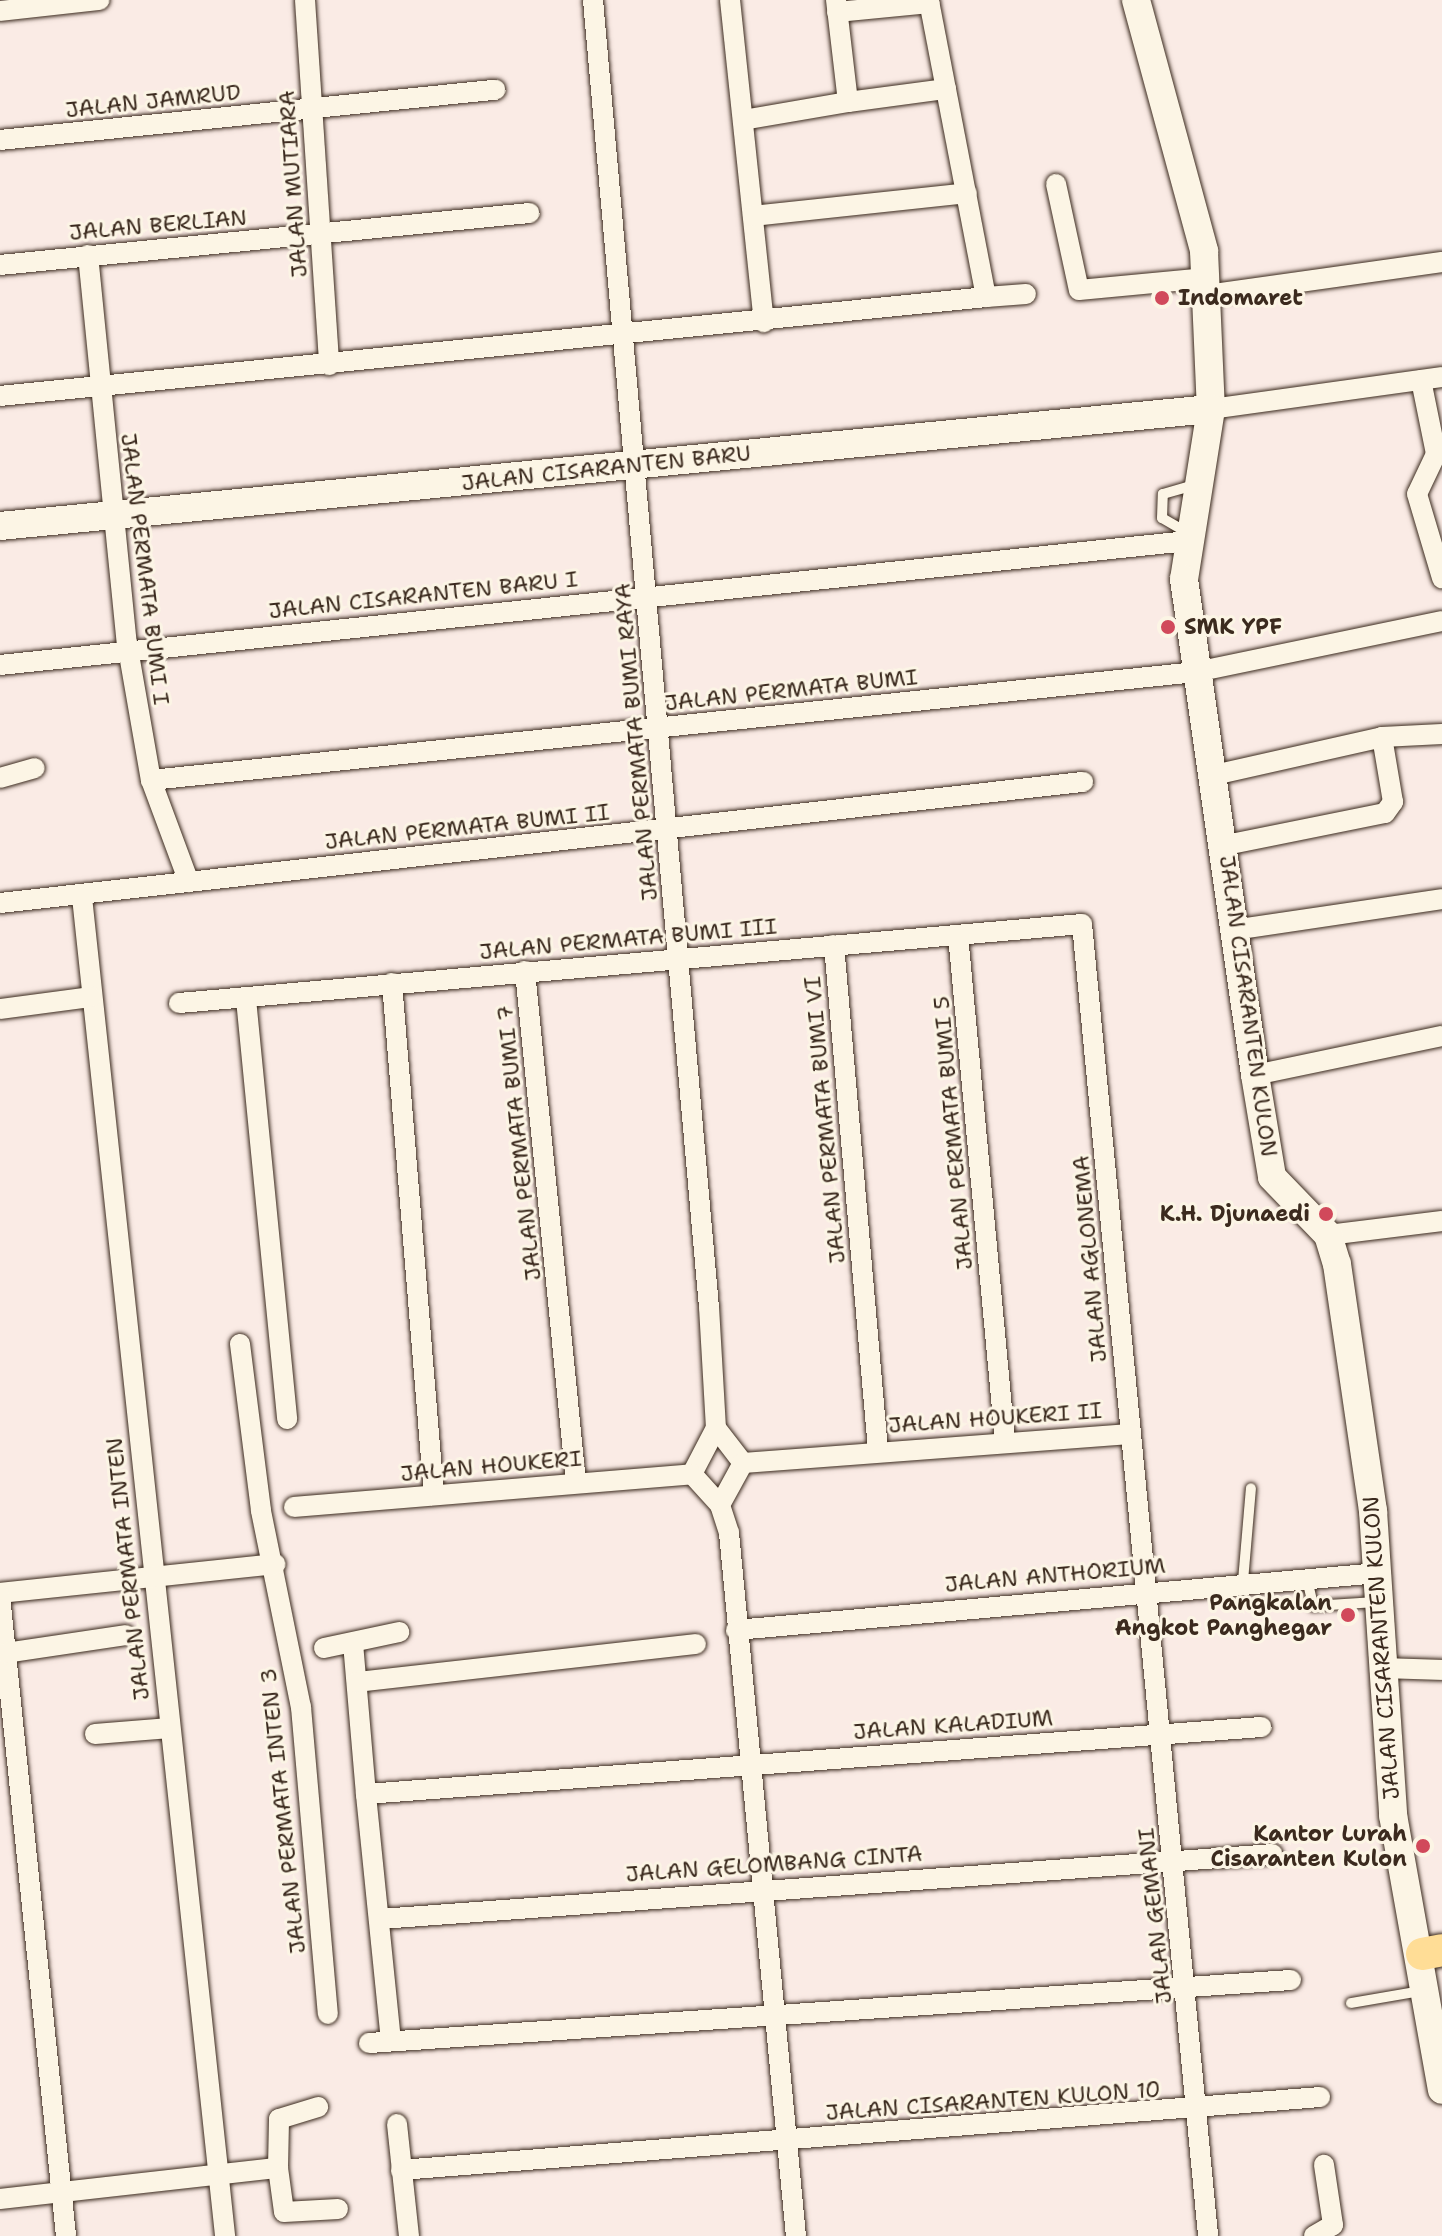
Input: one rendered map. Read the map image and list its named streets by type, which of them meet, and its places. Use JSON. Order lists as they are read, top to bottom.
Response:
{
  "streets": {
    "main road": ["JALAN CISARANTEN BARU", "JALAN CISARANTEN KULON"],
    "street": [
      "JALAN JAMRUD",
      "JALAN MUTIARA",
      "JALAN BERLIAN",
      "JALAN PERMATA BUMI I",
      "JALAN CISARANTEN BARU I",
      "JALAN PERMATA BUMI",
      "JALAN PERMATA BUMI RAYA",
      "JALAN PERMATA BUMI II",
      "JALAN PERMATA BUMI III",
      "JALAN PERMATA BUMI VI",
      "JALAN PERMATA BUMI 5",
      "JALAN PERMATA BUMI 7",
      "JALAN AGLONEMA",
      "JALAN HOUKERI II",
      "JALAN HOUKERI",
      "JALAN PERMATA INTEN",
      "JALAN ANTHORIUM",
      "JALAN KALADIUM",
      "JALAN PERMATA INTEN 3",
      "JALAN GELOMBANG CINTA",
      "JALAN GEMANI",
      "JALAN CISARANTEN KULON 10"
    ]
  },
  "crossings": [
    ["JALAN JAMRUD", "JALAN MUTIARA"],
    ["JALAN MUTIARA", "JALAN BERLIAN"],
    ["JALAN BERLIAN", "JALAN PERMATA BUMI I"],
    ["JALAN CISARANTEN BARU", "JALAN PERMATA BUMI I"],
    ["JALAN CISARANTEN BARU", "JALAN PERMATA BUMI RAYA"],
    ["JALAN CISARANTEN BARU", "JALAN CISARANTEN KULON"],
    ["JALAN PERMATA BUMI I", "JALAN CISARANTEN BARU I"],
    ["JALAN PERMATA BUMI I", "JALAN PERMATA BUMI"],
    ["JALAN PERMATA BUMI I", "JALAN PERMATA BUMI II"],
    ["JALAN CISARANTEN BARU I", "JALAN PERMATA BUMI RAYA"],
    ["JALAN CISARANTEN BARU I", "JALAN CISARANTEN KULON"],
    ["JALAN PERMATA BUMI", "JALAN PERMATA BUMI RAYA"],
    ["JALAN PERMATA BUMI", "JALAN CISARANTEN KULON"],
    ["JALAN PERMATA BUMI RAYA", "JALAN PERMATA BUMI II"],
    ["JALAN PERMATA BUMI RAYA", "JALAN PERMATA BUMI III"],
    ["JALAN PERMATA BUMI II", "JALAN PERMATA INTEN"],
    ["JALAN PERMATA BUMI III", "JALAN PERMATA BUMI VI"],
    ["JALAN PERMATA BUMI III", "JALAN PERMATA BUMI 5"],
    ["JALAN PERMATA BUMI III", "JALAN PERMATA BUMI 7"],
    ["JALAN PERMATA BUMI III", "JALAN AGLONEMA"],
    ["JALAN CISARANTEN KULON", "JALAN ANTHORIUM"],
    ["JALAN PERMATA BUMI VI", "JALAN HOUKERI II"],
    ["JALAN PERMATA BUMI 5", "JALAN HOUKERI II"],
    ["JALAN PERMATA BUMI 7", "JALAN HOUKERI"],
    ["JALAN AGLONEMA", "JALAN HOUKERI II"],
    ["JALAN AGLONEMA", "JALAN ANTHORIUM"],
    ["JALAN AGLONEMA", "JALAN GEMANI"],
    ["JALAN ANTHORIUM", "JALAN GEMANI"],
    ["JALAN KALADIUM", "JALAN GEMANI"],
    ["JALAN GELOMBANG CINTA", "JALAN GEMANI"],
    ["JALAN GEMANI", "JALAN CISARANTEN KULON 10"]
  ],
  "places": [
    "Indomaret",
    "SMK YPF",
    "K.H. Djunaedi",
    "Pangkalan Angkot Panghegar",
    "Kantor Lurah Cisaranten Kulon"
  ]
}
